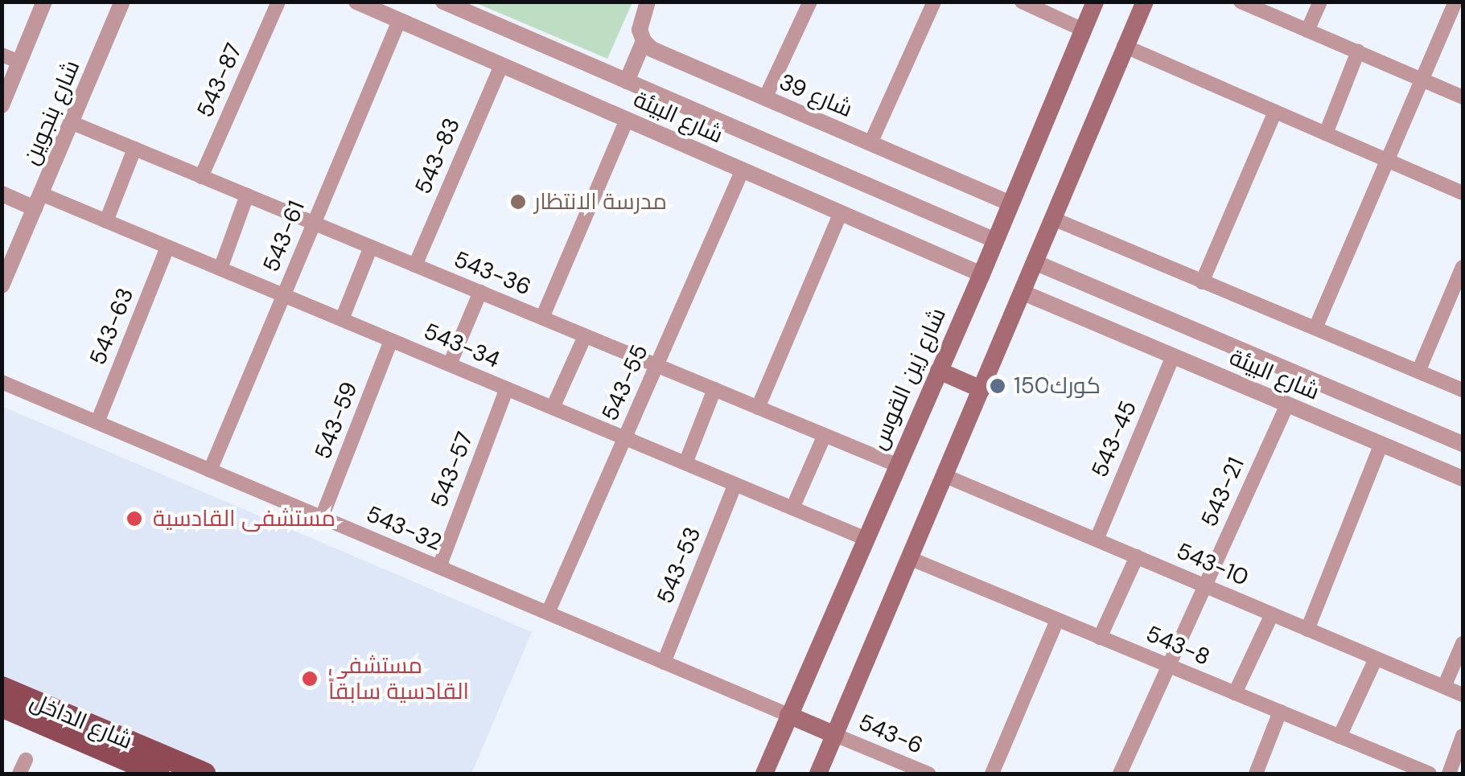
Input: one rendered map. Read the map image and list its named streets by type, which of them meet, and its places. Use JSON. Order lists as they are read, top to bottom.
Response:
{
  "streets": {
    "main road": ["شارع زين القوس", "شارع الداخل"],
    "street": [
      "543-87",
      "شارع 39",
      "شارع بنجوين",
      "شارع البيئة",
      "543-83",
      "543-61",
      "543-36",
      "543-63",
      "543-34",
      "543-55",
      "543-59",
      "543-45",
      "543-57",
      "543-21",
      "543-32",
      "543-10",
      "543-53",
      "543-8",
      "543-6"
    ]
  },
  "crossings": [
    ["543-87", "543-36"],
    ["شارع 39", "شارع زين القوس"],
    ["شارع بنجوين", "543-36"],
    ["شارع بنجوين", "543-34"],
    ["شارع البيئة", "543-83"],
    ["شارع البيئة", "543-61"],
    ["شارع البيئة", "شارع زين القوس"],
    ["شارع البيئة", "543-55"],
    ["شارع البيئة", "543-45"],
    ["شارع البيئة", "543-21"],
    ["543-83", "543-36"],
    ["543-61", "543-36"],
    ["543-61", "543-34"],
    ["543-61", "543-32"],
    ["543-36", "شارع زين القوس"],
    ["543-36", "543-55"],
    ["543-63", "543-34"],
    ["543-63", "543-32"],
    ["543-34", "شارع زين القوس"],
    ["543-34", "543-55"],
    ["543-34", "543-59"],
    ["543-34", "543-57"],
    ["543-34", "543-53"],
    ["شارع زين القوس", "543-32"],
    ["543-55", "543-32"],
    ["543-59", "543-32"],
    ["543-45", "543-10"],
    ["543-57", "543-32"],
    ["543-21", "543-10"],
    ["543-21", "543-8"],
    ["543-32", "543-53"]
  ],
  "places": [
    "مدرسة الانتظار",
    "كورك150",
    "مستشفى القادسية",
    "مستشفى القادسية سابقاً"
  ]
}
